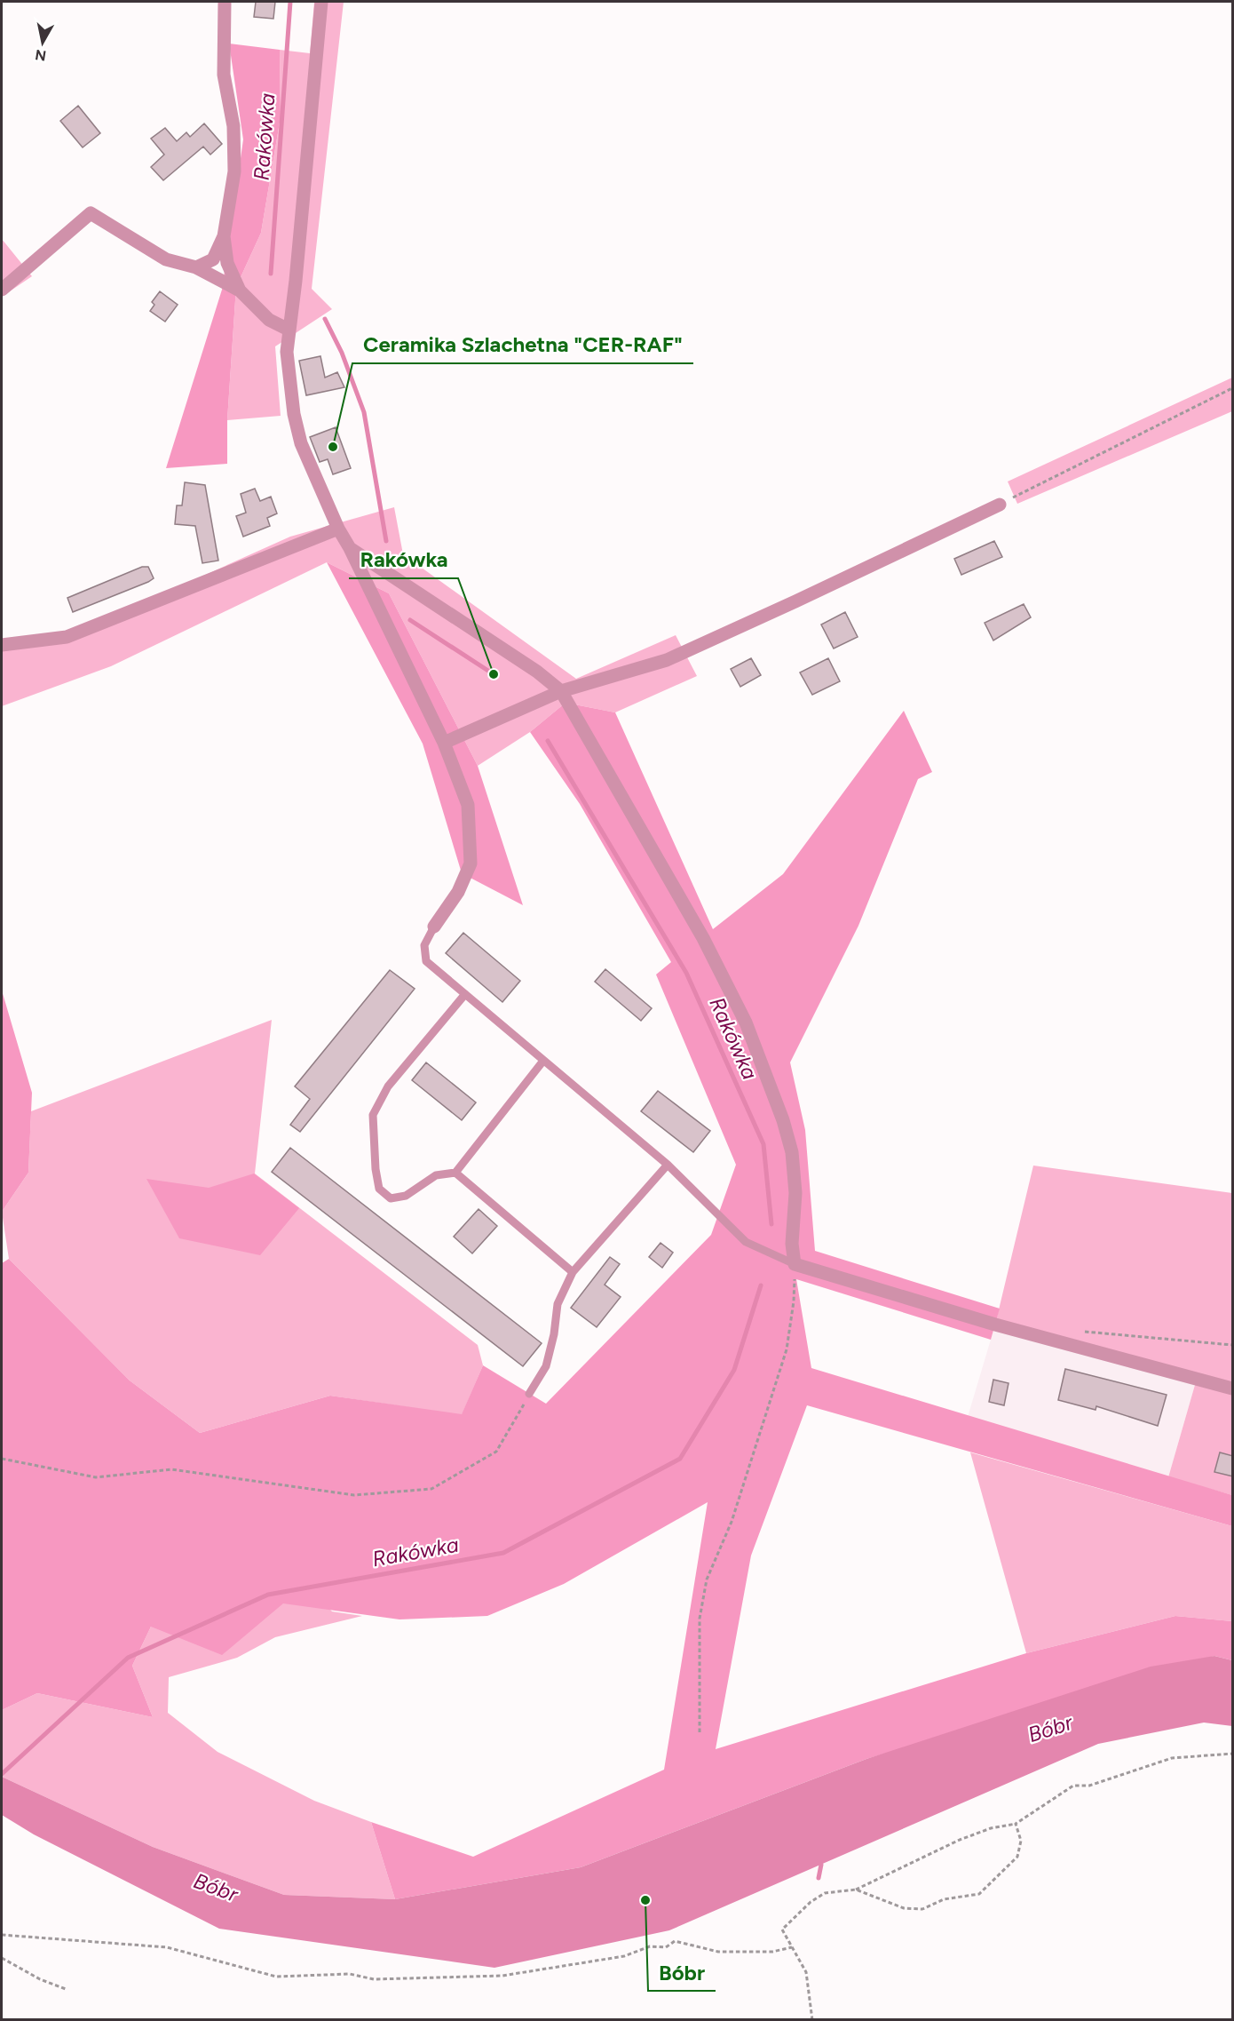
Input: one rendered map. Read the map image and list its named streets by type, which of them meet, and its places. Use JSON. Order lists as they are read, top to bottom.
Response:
{
  "water": ["Rakówka", "Bóbr"],
  "places": ["Ceramika Szlachetna \"CER-RAF\"", "Rakówka", "Bóbr"],
  "north": "bottom"
}
